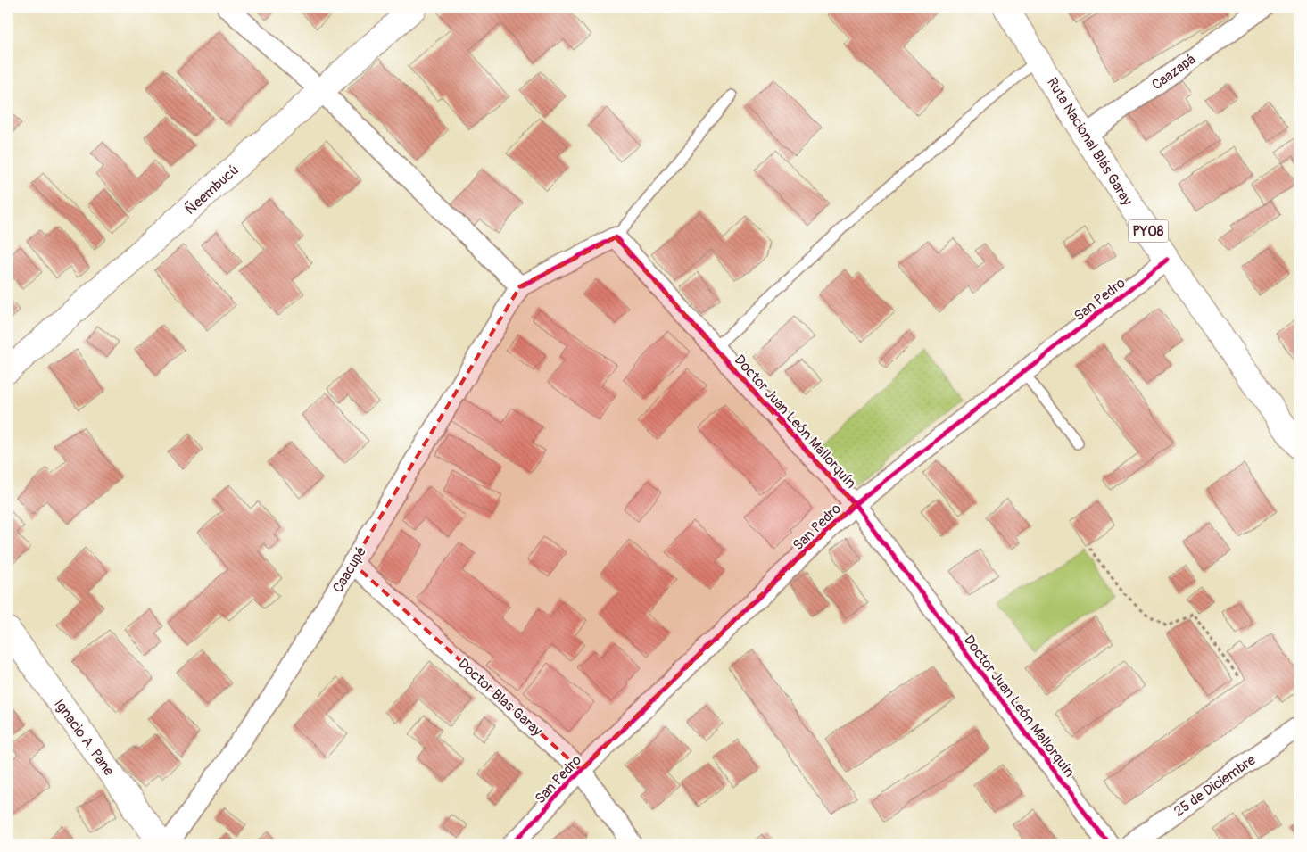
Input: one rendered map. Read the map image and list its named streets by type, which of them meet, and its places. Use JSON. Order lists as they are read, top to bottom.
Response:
{
  "streets": {
    "main road": [
      "Ruta Nacional Blás Garay",
      "Ñeembucú",
      "PY08",
      "Ignacio A. Pane"
    ],
    "street": [
      "Caazapá",
      "San Pedro",
      "Doctor Juan León Mallorquín",
      "Caacupé",
      "Doctor Blas Garay",
      "25 de Diciembre"
    ]
  },
  "crossings": [
    ["Caazapá", "Ruta Nacional Blás Garay"],
    ["Ruta Nacional Blás Garay", "San Pedro"],
    ["San Pedro", "Doctor Juan León Mallorquín"],
    ["San Pedro", "Doctor Blas Garay"],
    ["Caacupé", "Doctor Blas Garay"]
  ]
}
